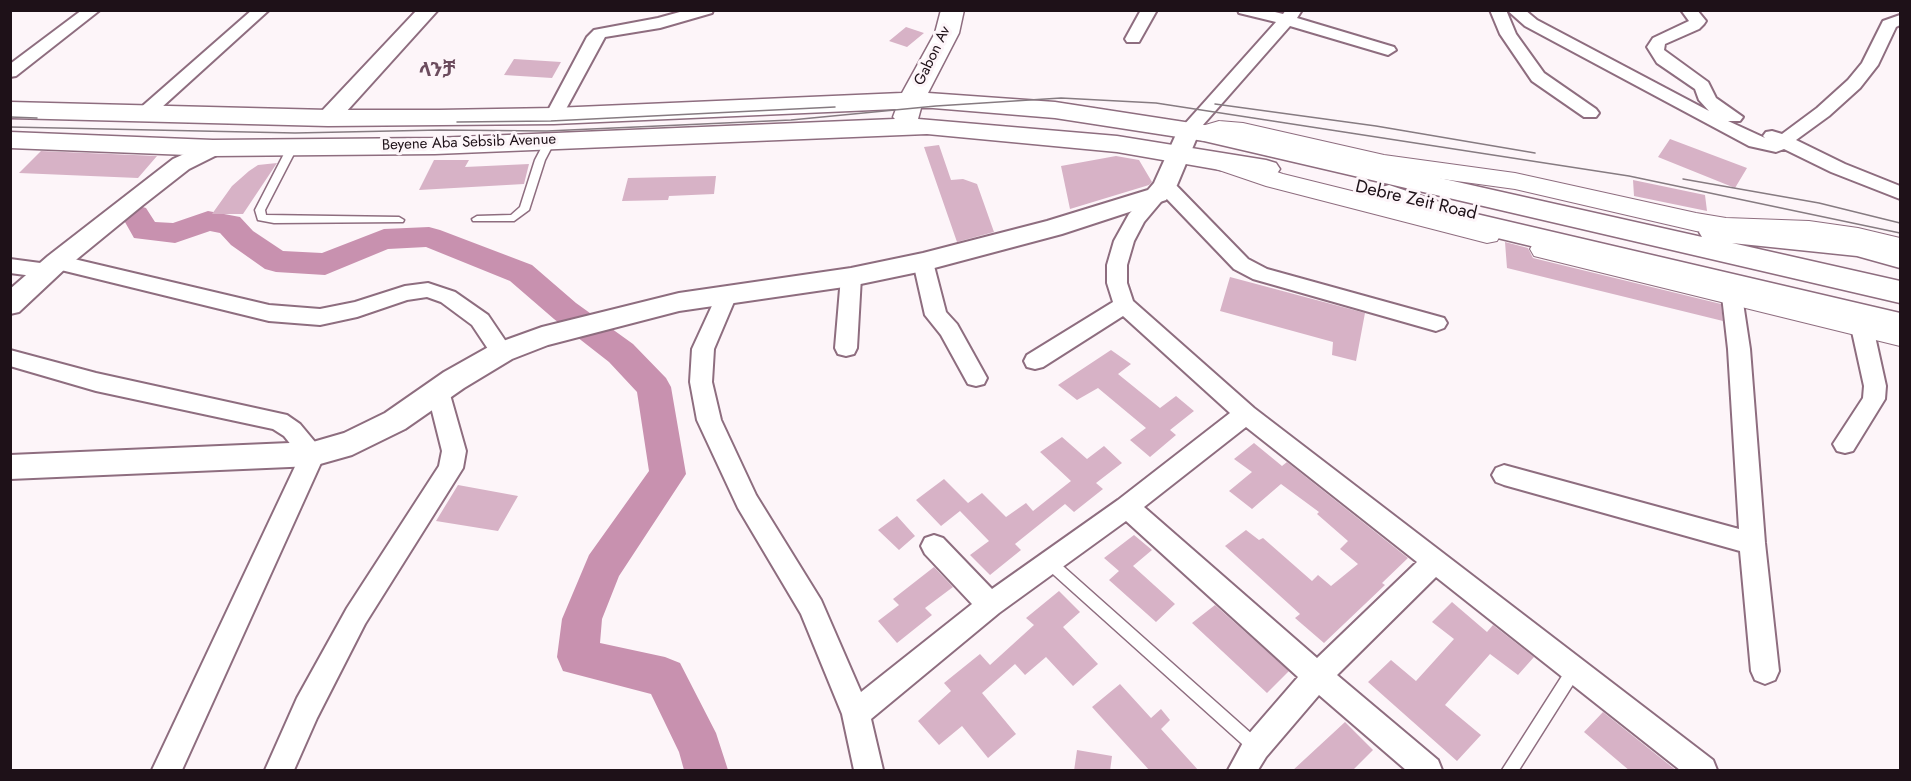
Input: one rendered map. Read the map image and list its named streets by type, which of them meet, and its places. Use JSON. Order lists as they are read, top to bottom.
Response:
{
  "streets": {
    "main road": ["Gabon Av", "Beyene Aba Sebsib Avenue", "Debre Zeit Road"]
  },
  "crossings": [
    ["Gabon Av", "Beyene Aba Sebsib Avenue"],
    ["Beyene Aba Sebsib Avenue", "Debre Zeit Road"]
  ],
  "districts": ["ላንቻ"]
}
